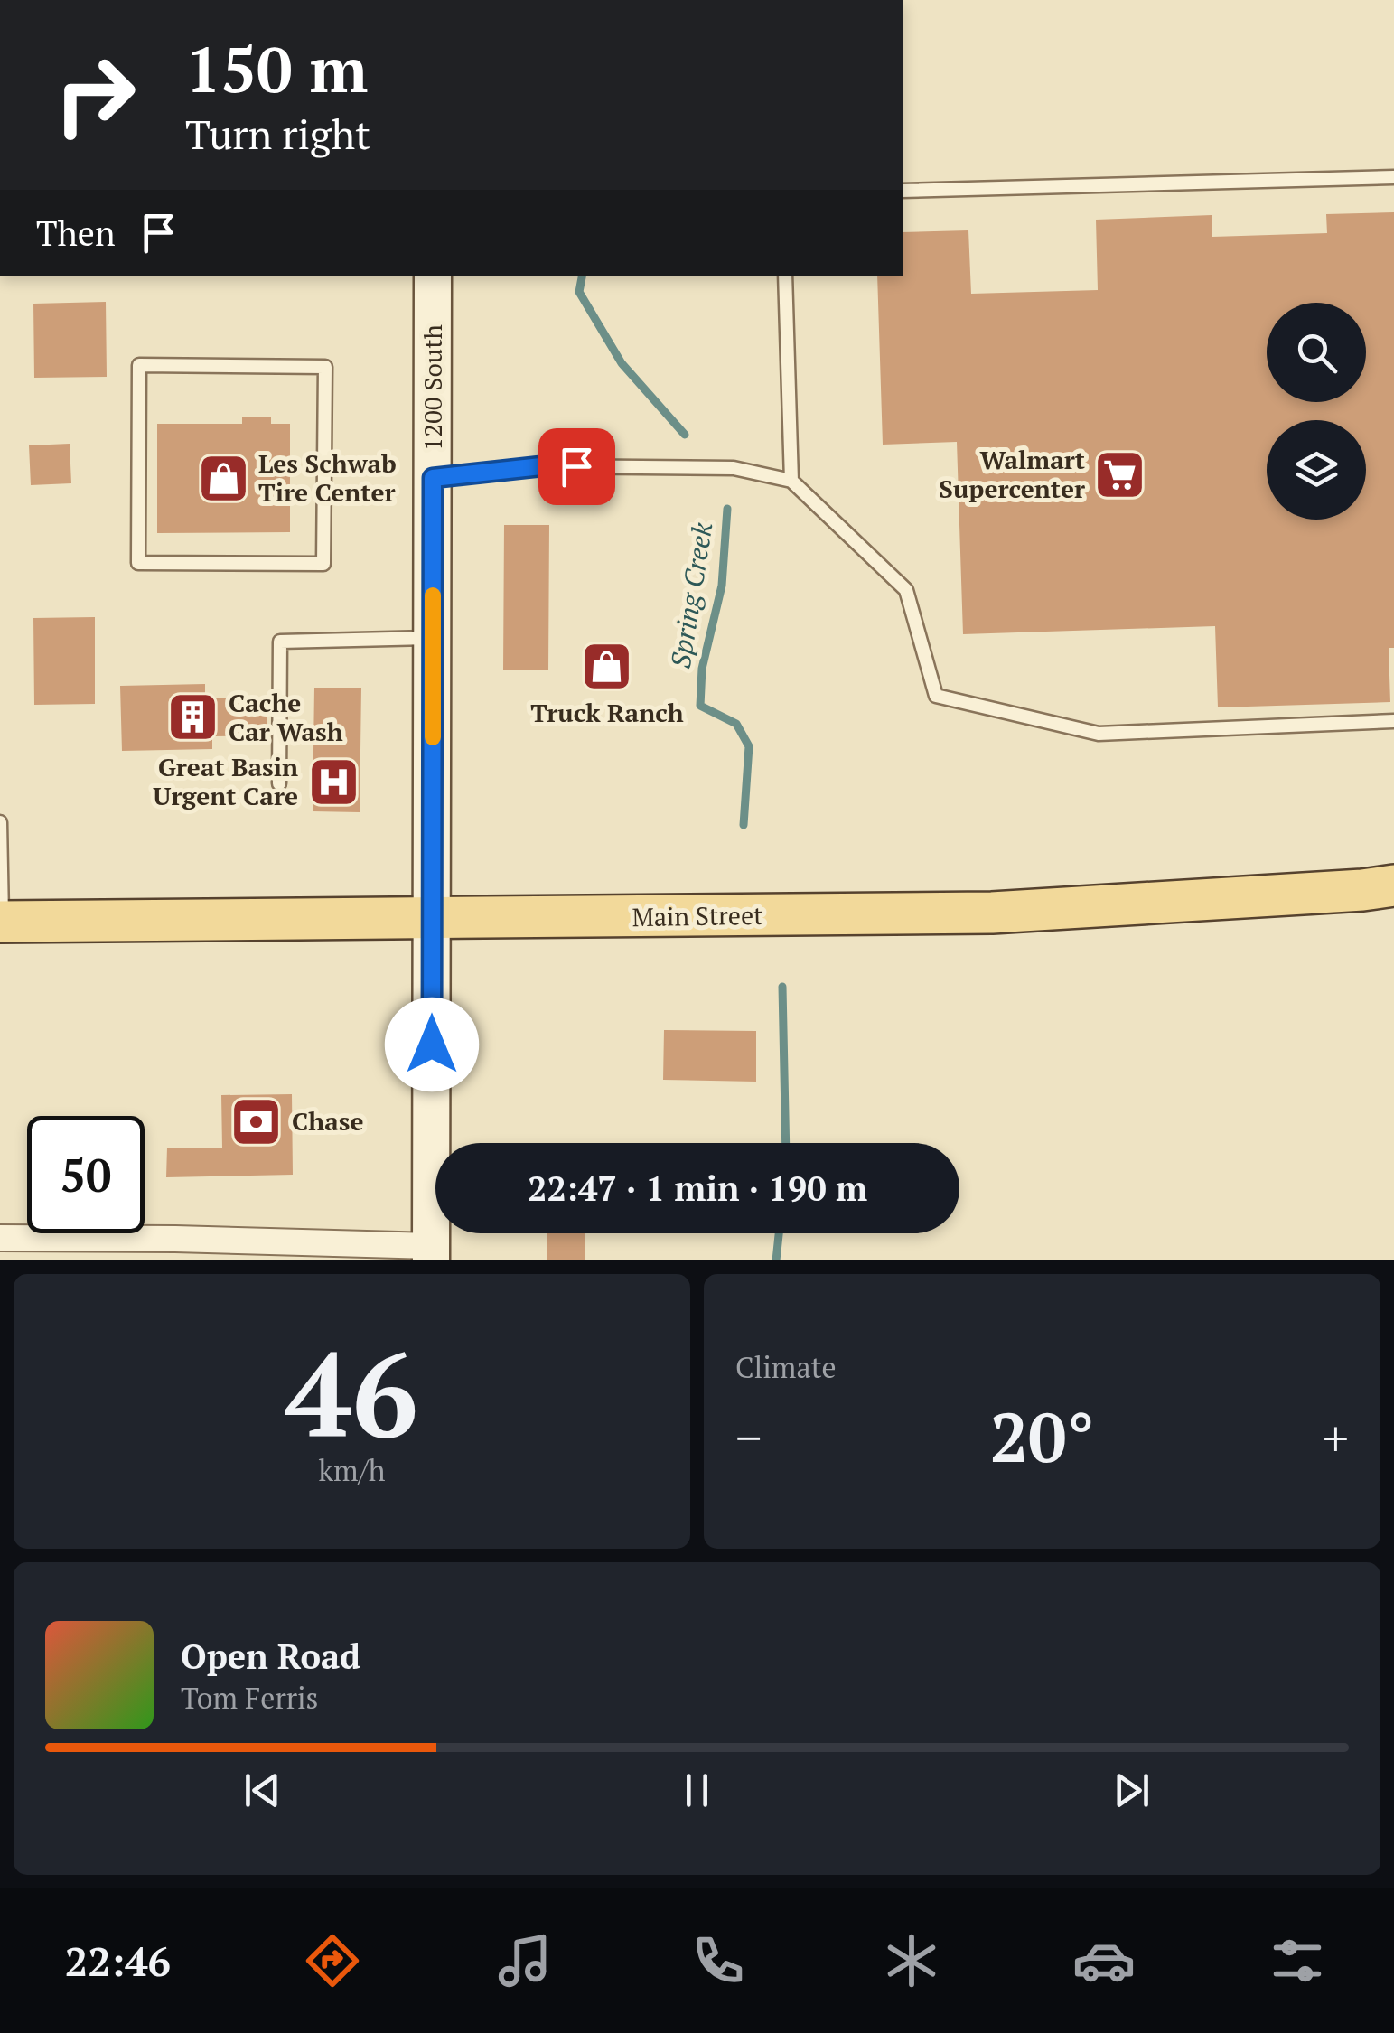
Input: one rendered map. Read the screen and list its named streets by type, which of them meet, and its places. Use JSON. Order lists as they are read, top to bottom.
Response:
{
  "streets": {
    "main road": ["1200 South", "Main Street"]
  },
  "crossings": [
    ["1200 South", "Main Street"]
  ],
  "water": ["Spring Creek"],
  "places": {
    "supermarket": ["Walmart Supercenter"],
    "shop": ["Les Schwab Tire Center", "Truck Ranch"],
    "building": ["Cache Car Wash"],
    "hospital": ["Great Basin Urgent Care"],
    "bank": ["Chase"]
  },
  "page": {
    "turn": ["150 m", "Turn right"],
    "then": "Then",
    "limit": "50",
    "trip": "22:47 · 1 min · 190 m",
    "tile": [
      ["46", "km/h"],
      "Climate"
    ],
    "heat": ["−", "20°", "+"],
    "song": ["Open Road", "Tom Ferris"],
    "tabs": "22:46"
  }
}
